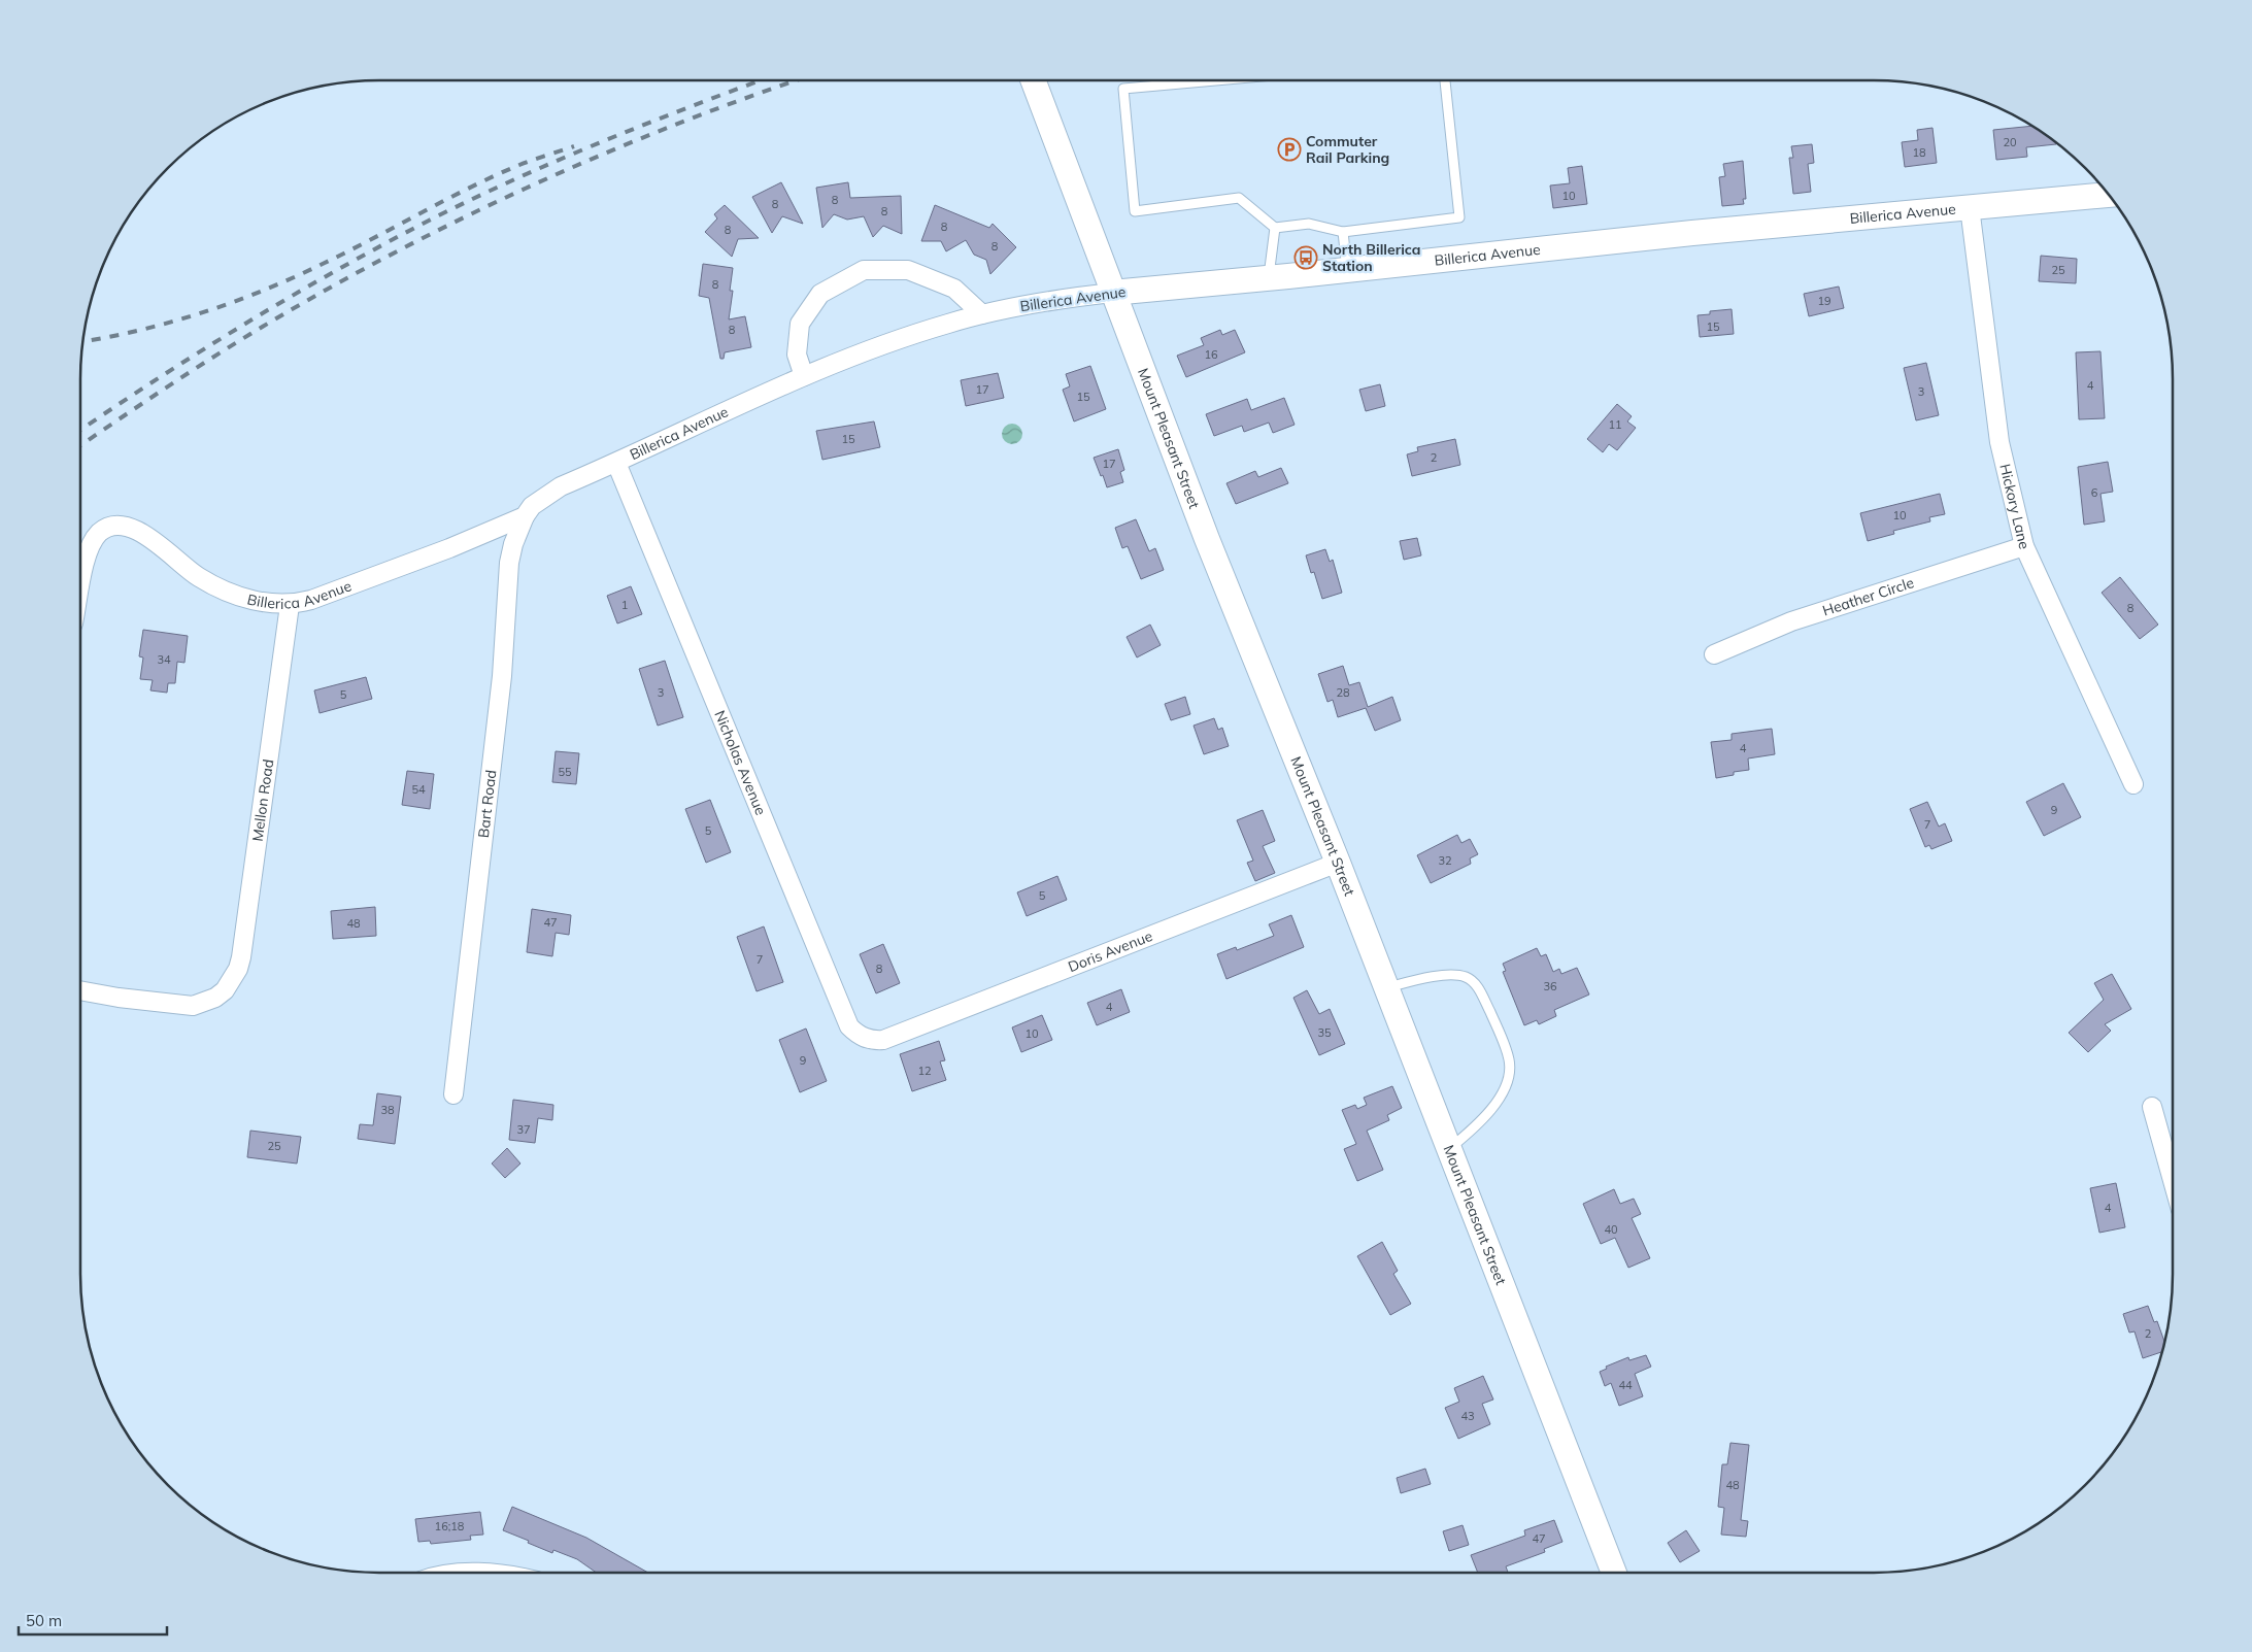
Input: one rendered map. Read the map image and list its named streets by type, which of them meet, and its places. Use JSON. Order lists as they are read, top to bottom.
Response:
{
  "streets": {
    "main road": ["Billerica Avenue", "Mount Pleasant Street"],
    "street": [
      "Hickory Lane",
      "Heather Circle",
      "Nicholas Avenue",
      "Mellon Road",
      "Bart Road",
      "Doris Avenue"
    ]
  },
  "crossings": [
    ["Billerica Avenue", "Mount Pleasant Street"],
    ["Billerica Avenue", "Hickory Lane"],
    ["Billerica Avenue", "Nicholas Avenue"],
    ["Billerica Avenue", "Mellon Road"],
    ["Billerica Avenue", "Bart Road"],
    ["Mount Pleasant Street", "Doris Avenue"],
    ["Hickory Lane", "Heather Circle"],
    ["Nicholas Avenue", "Doris Avenue"]
  ],
  "places": {
    "parking": ["Commuter Rail Parking"],
    "bus stop": ["North Billerica Station"]
  },
  "house_numbers": [
    "20",
    "18",
    "10",
    "8",
    "8",
    "8",
    "8",
    "8",
    "8",
    "25",
    "8",
    "19",
    "15",
    "8",
    "16",
    "4",
    "17",
    "3",
    "15",
    "11",
    "15",
    "2",
    "17",
    "6",
    "10",
    "1",
    "8",
    "34",
    "3",
    "28",
    "5",
    "4",
    "55",
    "54",
    "9",
    "7",
    "5",
    "32",
    "5",
    "47",
    "48",
    "7",
    "8",
    "36",
    "4",
    "35",
    "10",
    "9",
    "12",
    "38",
    "37",
    "25",
    "4",
    "40",
    "2",
    "44",
    "43",
    "48",
    "16;18",
    "47"
  ],
  "scale_bar": "50 m"
}
